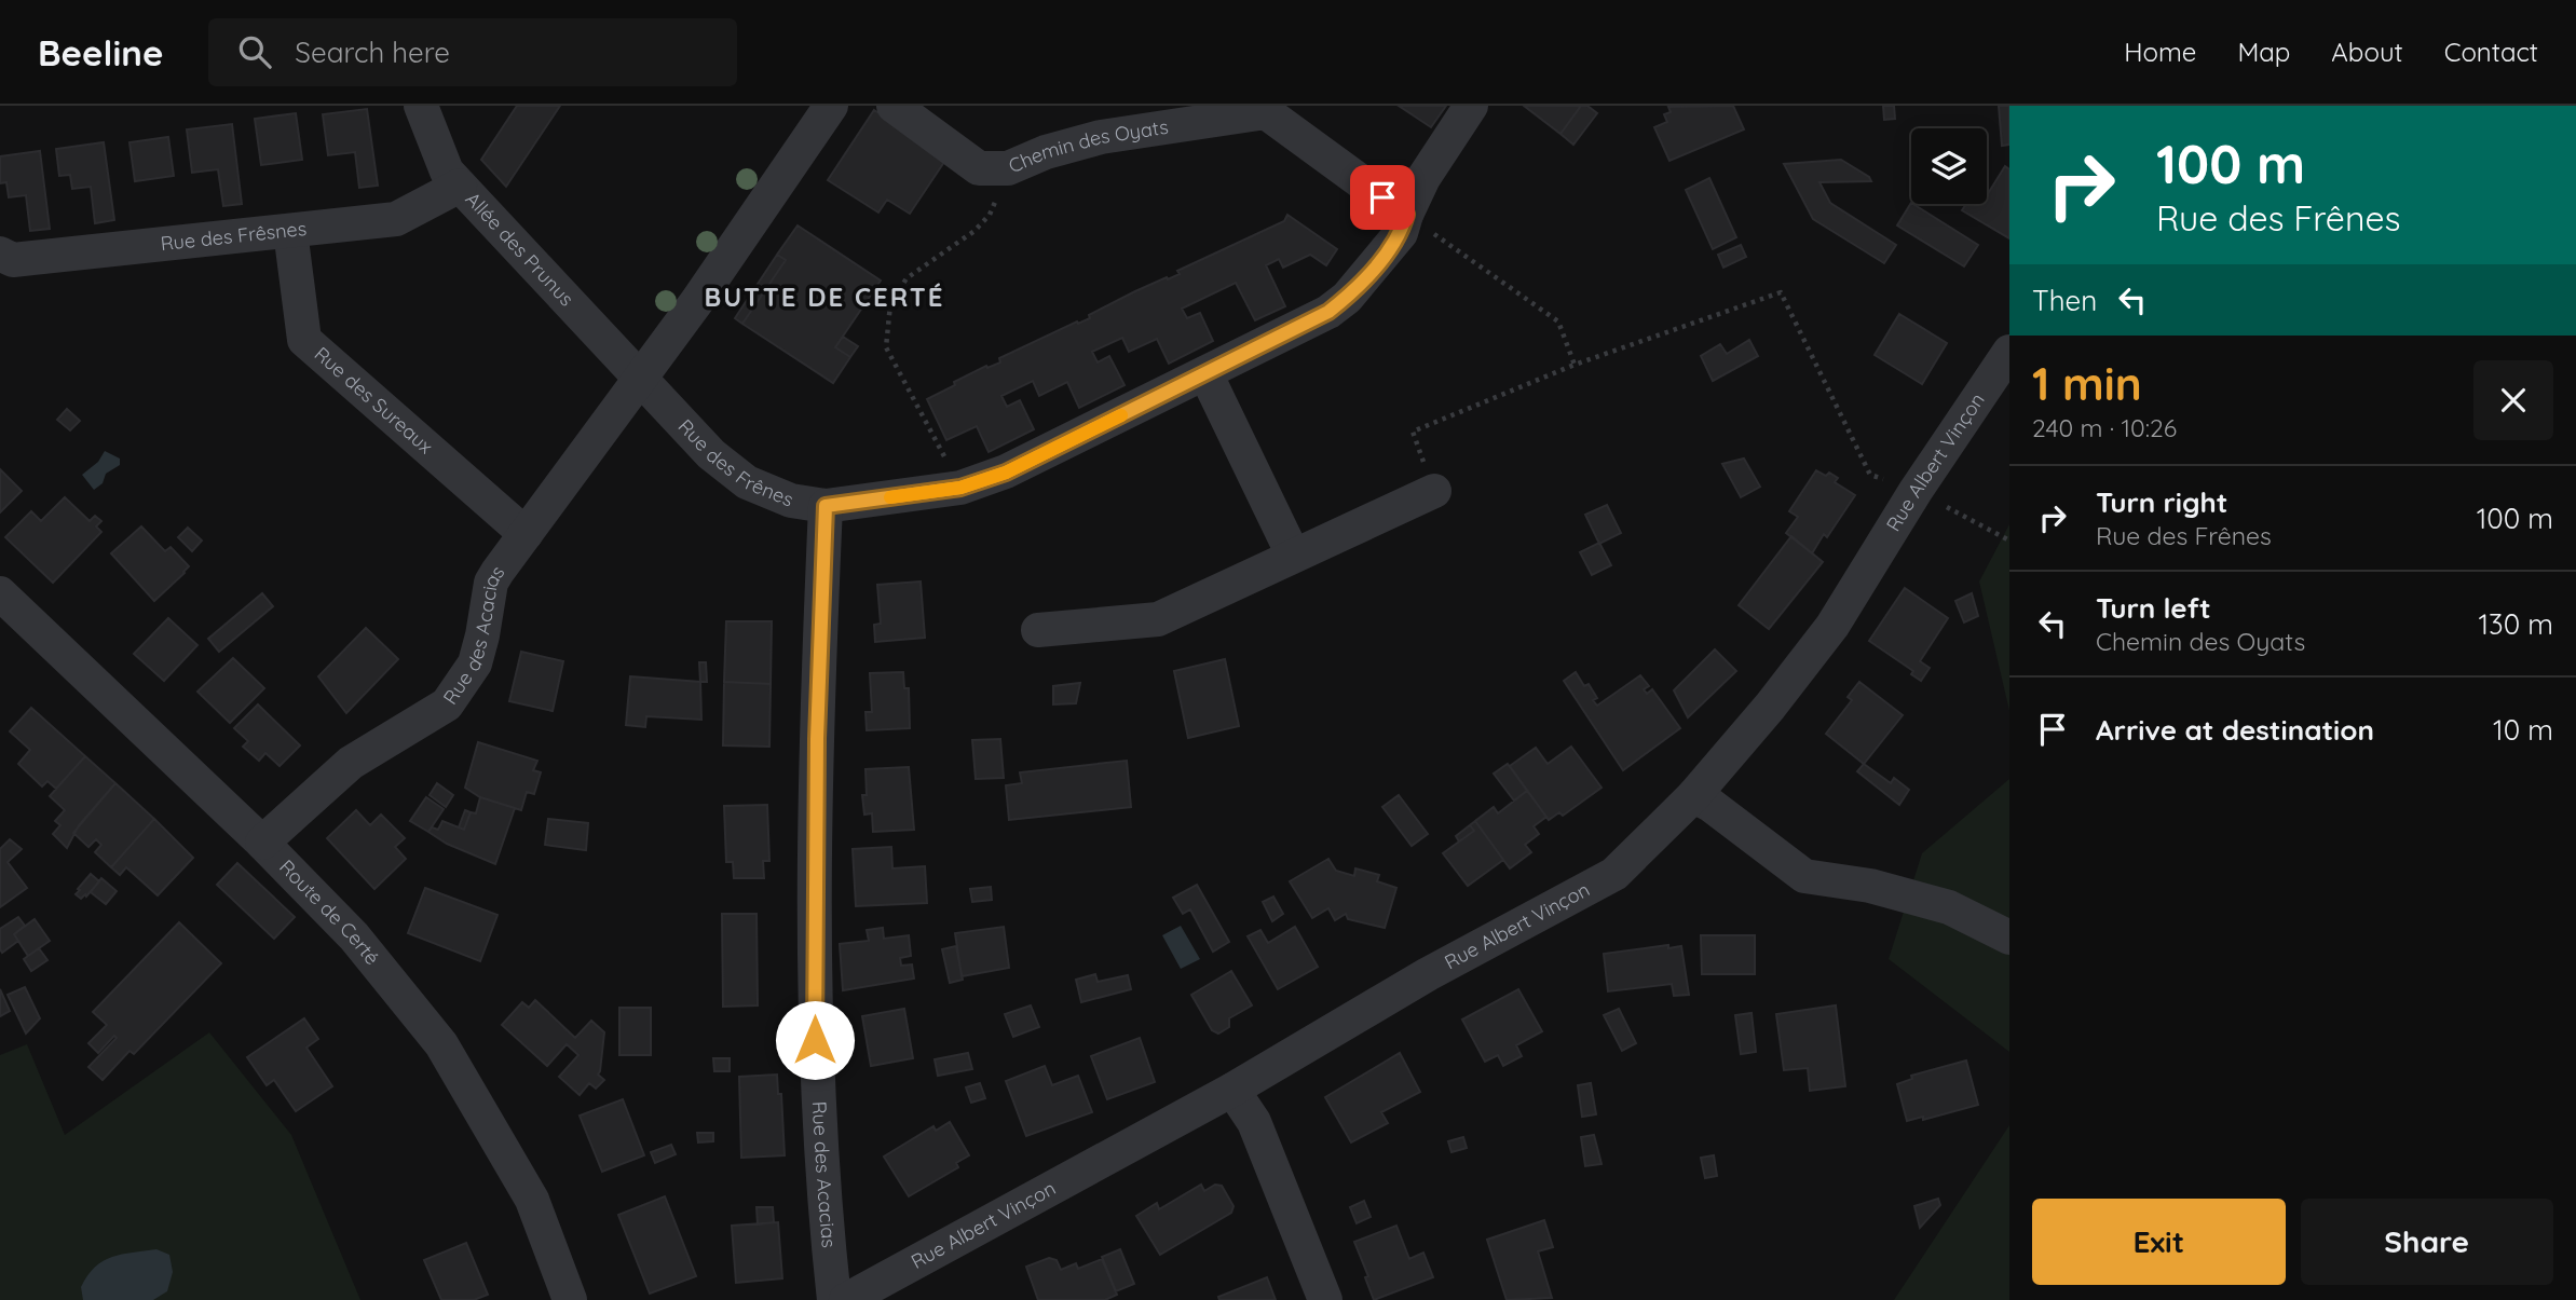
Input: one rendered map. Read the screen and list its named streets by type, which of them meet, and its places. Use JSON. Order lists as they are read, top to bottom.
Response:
{
  "streets": {
    "street": [
      "Chemin des Oyats",
      "Rue des Frêsnes",
      "Allée des Prunus",
      "Rue des Sureaux",
      "Rue des Frênes",
      "Rue Albert Vinçon",
      "Rue des Acacias",
      "Route de Certé"
    ]
  },
  "crossings": [
    ["Chemin des Oyats", "Rue des Frênes"],
    ["Rue des Frêsnes", "Allée des Prunus"],
    ["Rue des Frêsnes", "Rue des Sureaux"],
    ["Allée des Prunus", "Rue des Frênes"],
    ["Allée des Prunus", "Rue des Acacias"],
    ["Rue des Sureaux", "Rue des Acacias"],
    ["Rue des Frênes", "Rue des Acacias"],
    ["Rue des Acacias", "Route de Certé"]
  ],
  "districts": ["BUTTE DE CERTÉ"],
  "page": {
    "header": "Beeline",
    "search": "Search here",
    "nav": [
      "Home",
      "Map",
      "About",
      "Contact"
    ],
    "turn": ["100 m", "Rue des Frênes"],
    "then": "Then",
    "heading": ["1 min", "240 m · 10:26"],
    "list": [
      {
        "name": "Turn right",
        "note": "Rue des Frênes",
        "value": "100 m"
      },
      {
        "name": "Turn left",
        "note": "Chemin des Oyats",
        "value": "130 m"
      },
      {
        "name": "Arrive at destination",
        "value": "10 m"
      }
    ],
    "buttons": ["Exit", "Share"]
  }
}
